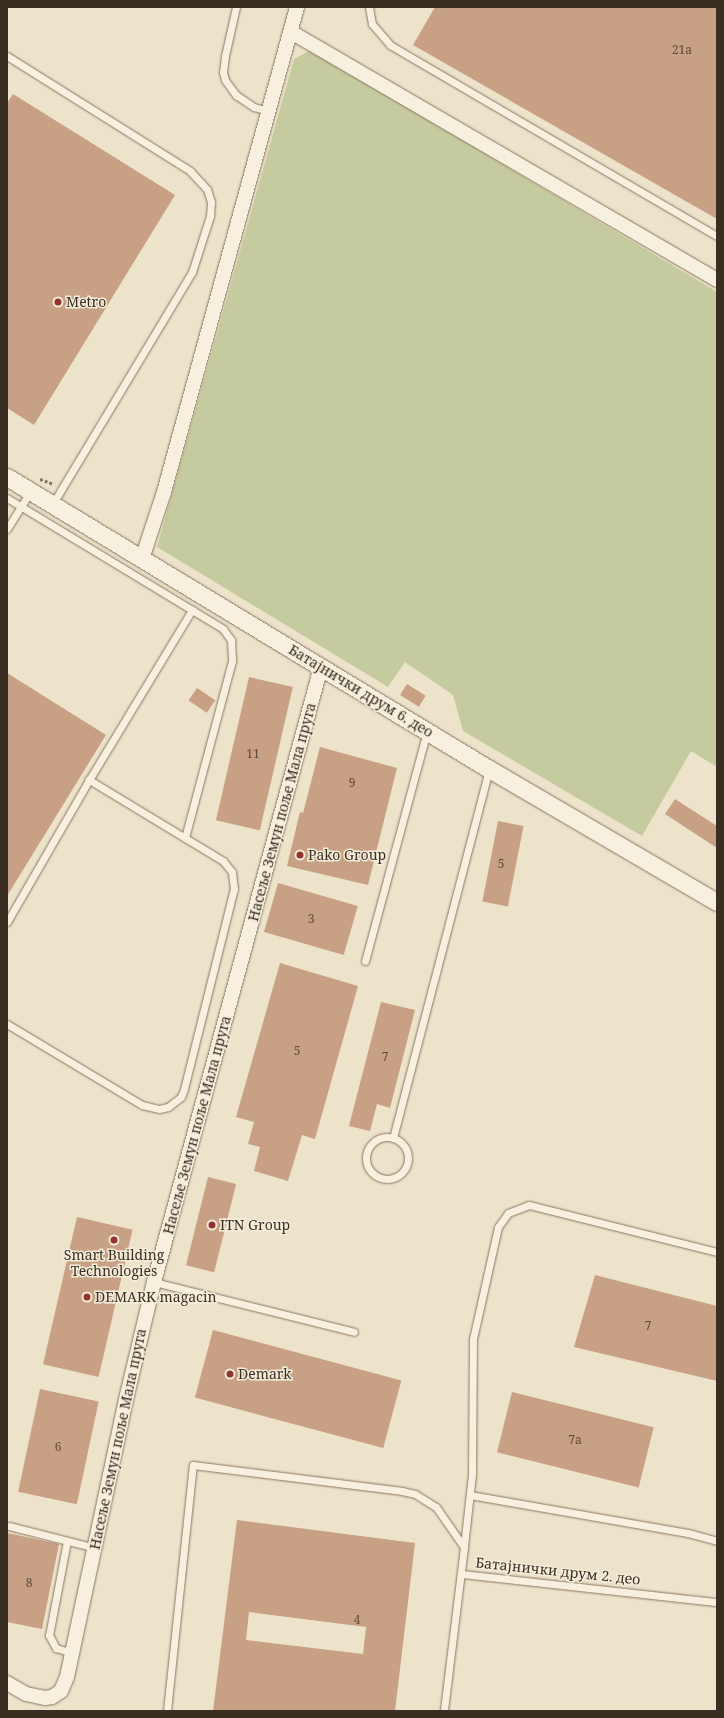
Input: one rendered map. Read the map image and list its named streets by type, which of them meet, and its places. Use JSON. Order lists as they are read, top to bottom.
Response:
{
  "streets": {
    "street": ["Батајнички друм 6. део", "Насеље Земун поље Мала пруга"],
    "lane": ["Батајнички друм 2. део"]
  },
  "crossings": [
    ["Батајнички друм 6. део", "Насеље Земун поље Мала пруга"]
  ],
  "places": [
    "Metro",
    "Pako Group",
    "ITN Group",
    "Smart Building Technologies",
    "DEMARK magacin",
    "Demark"
  ],
  "house_numbers": [
    "21a",
    "11",
    "9",
    "5",
    "3",
    "5",
    "7",
    "7",
    "7a",
    "6",
    "8",
    "4"
  ]
}
